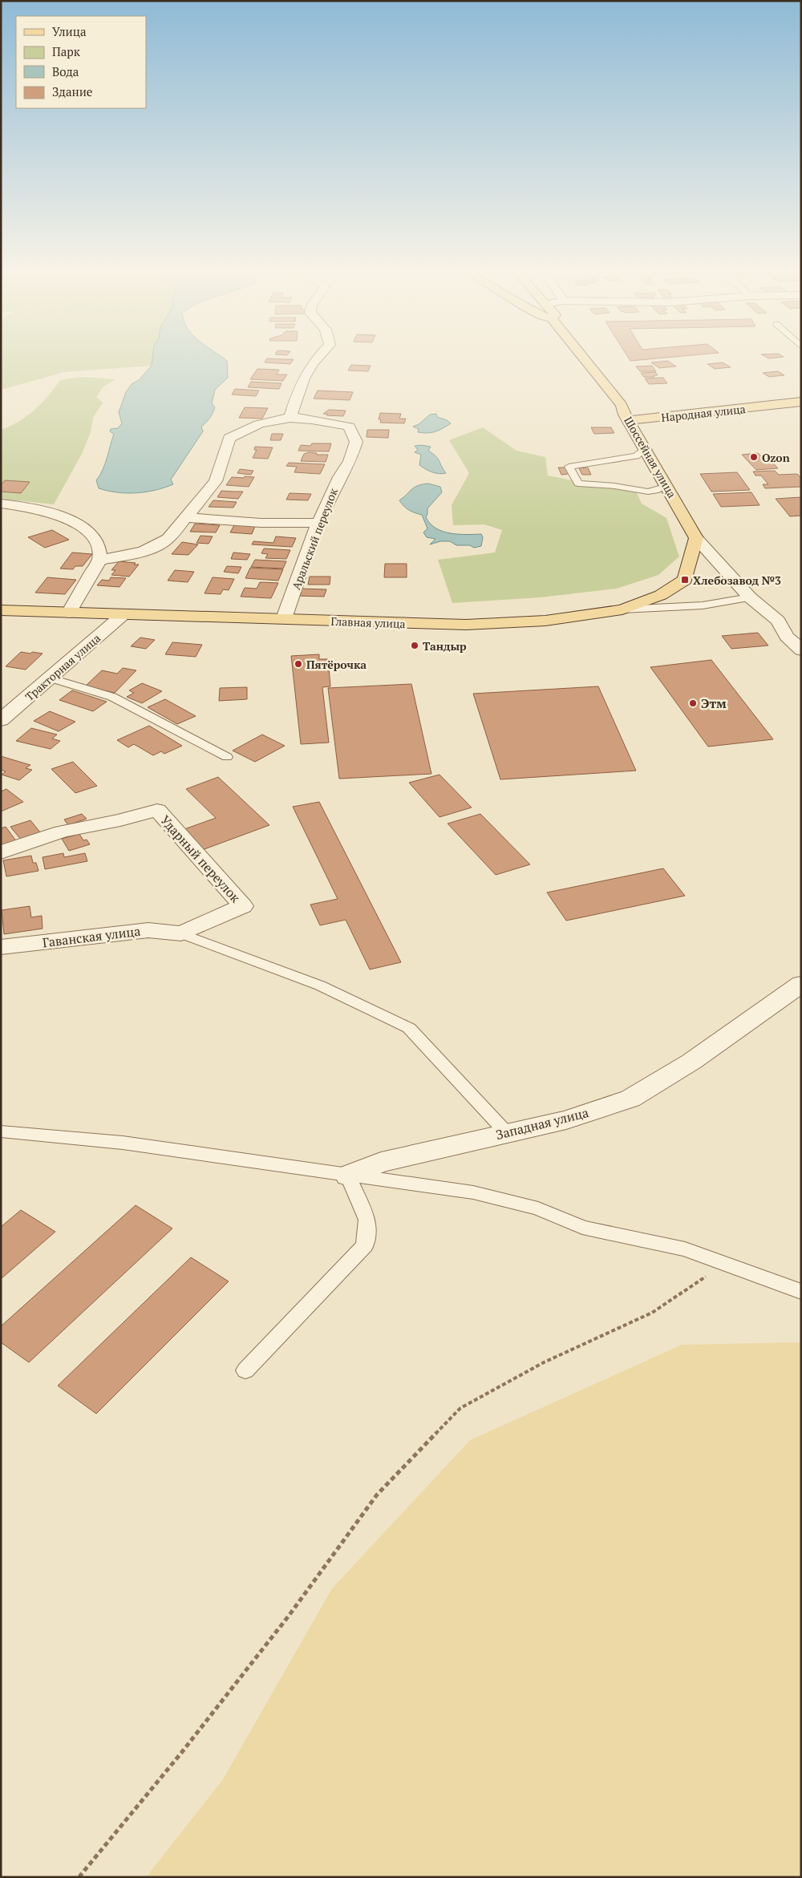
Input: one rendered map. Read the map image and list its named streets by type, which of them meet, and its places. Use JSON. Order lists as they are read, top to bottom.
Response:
{
  "streets": {
    "main road": ["Народная улица", "Шоссейная улица", "Главная улица"],
    "street": [
      "Аральский переулок",
      "Тракторная улица",
      "Ударный переулок",
      "Гаванская улица",
      "Западная улица"
    ]
  },
  "crossings": [
    ["Народная улица", "Шоссейная улица"],
    ["Шоссейная улица", "Главная улица"],
    ["Аральский переулок", "Главная улица"],
    ["Главная улица", "Тракторная улица"],
    ["Ударный переулок", "Гаванская улица"]
  ],
  "places": {
    "other": [
      "Ozon",
      "Тандыр",
      "Пятёрочка",
      "Этм"
    ],
    "transit": ["Хлебозавод №3"]
  },
  "legend": [
    "Улица",
    "Парк",
    "Вода",
    "Здание"
  ]
}
